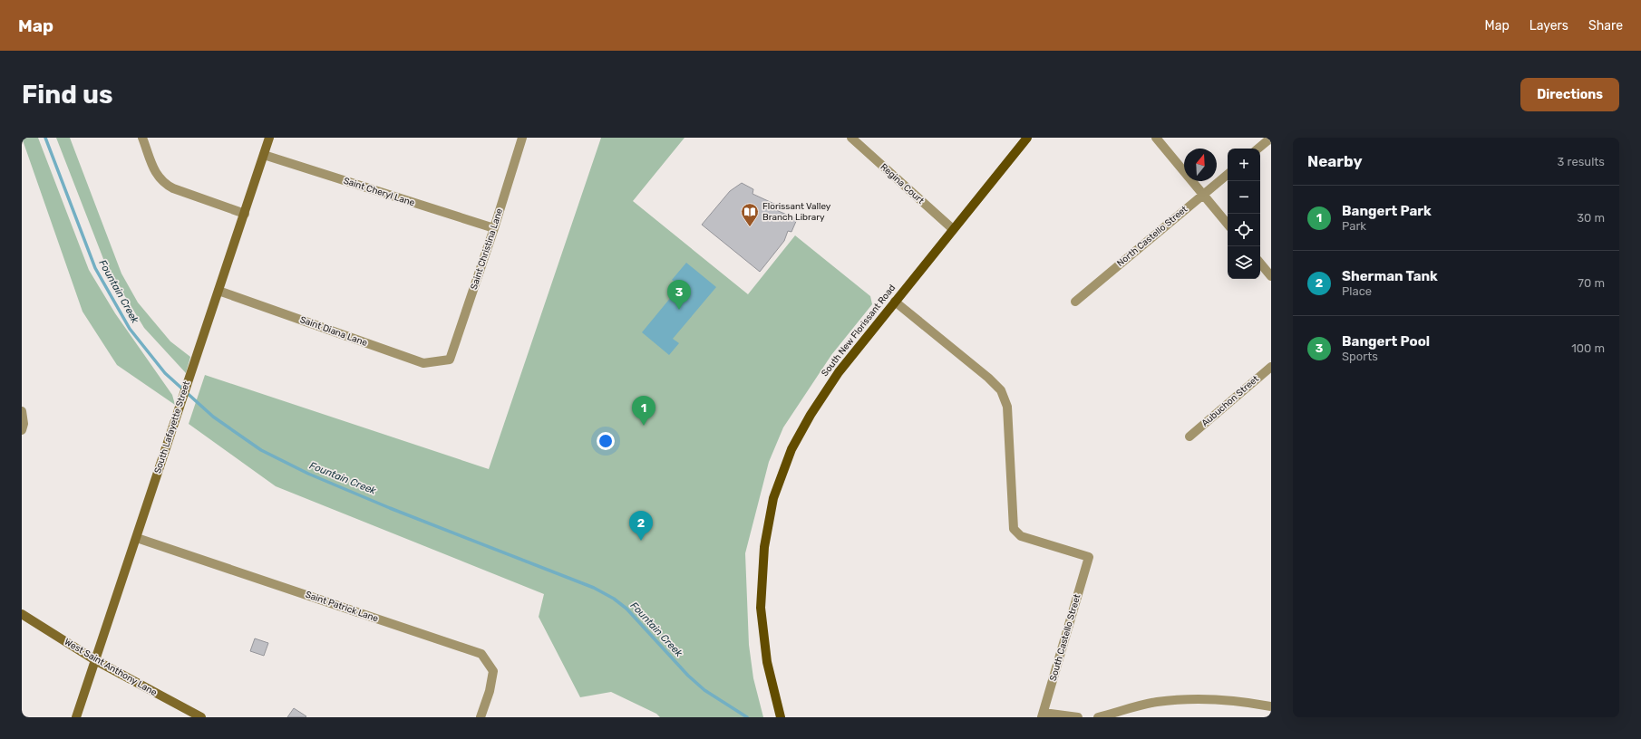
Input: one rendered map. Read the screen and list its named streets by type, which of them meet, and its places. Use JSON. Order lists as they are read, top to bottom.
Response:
{
  "streets": {
    "main road": ["South New Florissant Road"],
    "street": [
      "Regina Court",
      "Saint Cheryl Lane",
      "North Castello Street",
      "Saint Christina Lane",
      "Saint Diana Lane",
      "Aubuchon Street",
      "South Lafayette Street",
      "Saint Patrick Lane",
      "South Castello Street",
      "West Saint Anthony Lane"
    ]
  },
  "crossings": [
    ["Regina Court", "South New Florissant Road"],
    ["Saint Cheryl Lane", "Saint Christina Lane"],
    ["Saint Cheryl Lane", "South Lafayette Street"],
    ["Saint Christina Lane", "Saint Diana Lane"],
    ["South New Florissant Road", "South Castello Street"],
    ["Saint Diana Lane", "South Lafayette Street"],
    ["South Lafayette Street", "Saint Patrick Lane"],
    ["South Lafayette Street", "West Saint Anthony Lane"]
  ],
  "water": ["Fountain Creek"],
  "places": {
    "library": ["Florissant Valley Branch Library"]
  },
  "north": "top",
  "page": {
    "header": "Map",
    "nav": ["Map", "Layers", "Share"],
    "buttons": "Directions",
    "title": "Find us",
    "heading": ["Nearby", "3 results"],
    "map_buttons": ["+", "−"],
    "list": [
      {
        "mark": "1",
        "name": "Bangert Park",
        "note": "Park",
        "value": "30 m"
      },
      {
        "mark": "2",
        "name": "Sherman Tank",
        "note": "Place",
        "value": "70 m"
      },
      {
        "mark": "3",
        "name": "Bangert Pool",
        "note": "Sports",
        "value": "100 m"
      }
    ],
    "pins": ["3", "1", "2"]
  }
}
